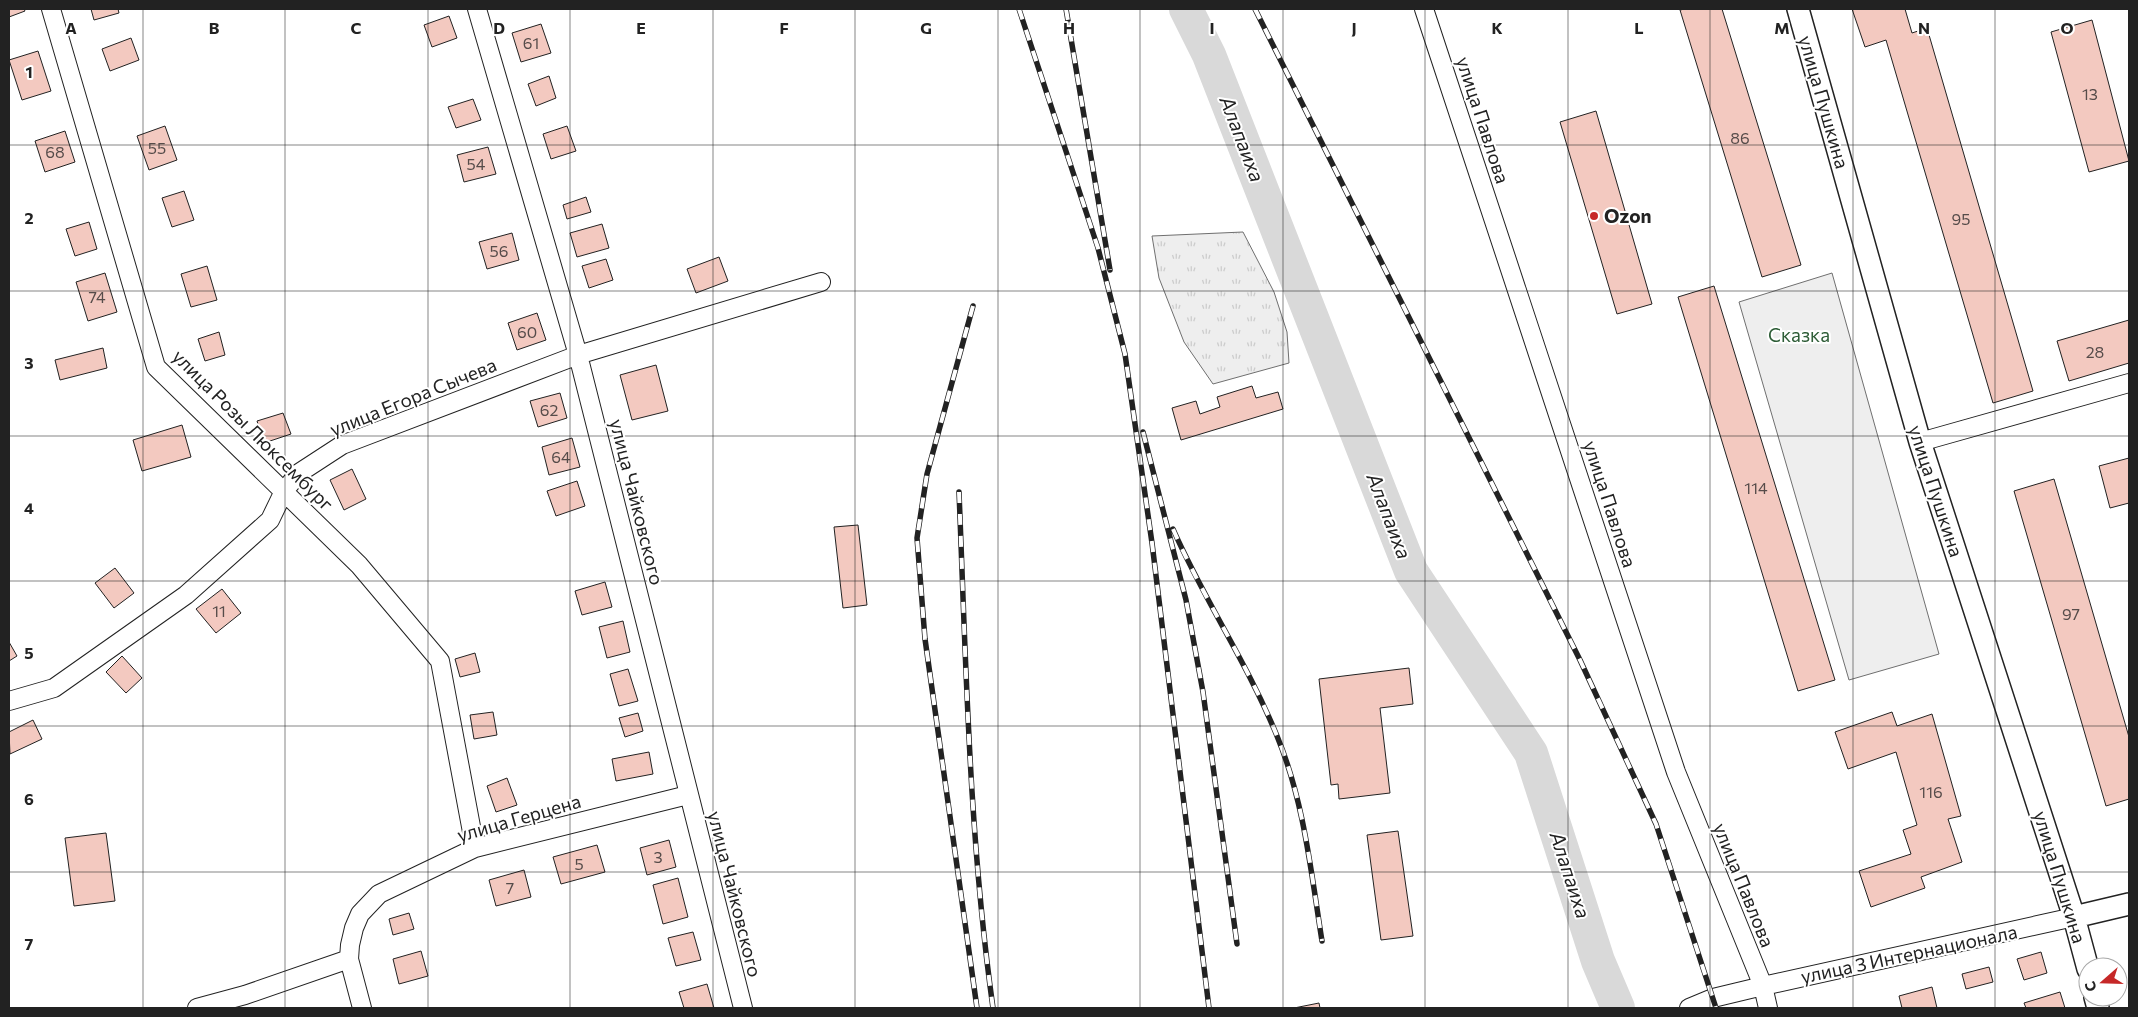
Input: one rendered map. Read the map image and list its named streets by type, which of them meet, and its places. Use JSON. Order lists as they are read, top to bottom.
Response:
{
  "streets": {
    "street": [
      "улица Пушкина",
      "улица Павлова",
      "улица Егора Сычева",
      "улица Розы Люксембург",
      "улица Чайковского",
      "улица Герцена",
      "улица 3 Интернационала"
    ]
  },
  "crossings": [
    ["улица Пушкина", "улица 3 Интернационала"],
    ["улица Павлова", "улица 3 Интернационала"],
    ["улица Егора Сычева", "улица Розы Люксембург"],
    ["улица Егора Сычева", "улица Чайковского"],
    ["улица Розы Люксембург", "улица Герцена"],
    ["улица Чайковского", "улица Герцена"]
  ],
  "water": ["Алапаиха"],
  "parks": ["Сказка"],
  "places": ["Ozon"],
  "house_numbers": [
    "61",
    "13",
    "86",
    "55",
    "68",
    "54",
    "95",
    "56",
    "74",
    "60",
    "28",
    "62",
    "64",
    "114",
    "11",
    "97",
    "116",
    "3",
    "5",
    "7"
  ],
  "north": "left",
  "grid": {
    "columns": [
      "A",
      "B",
      "C",
      "D",
      "E",
      "F",
      "G",
      "H",
      "I",
      "J",
      "K",
      "L",
      "M",
      "N",
      "O"
    ],
    "rows": [
      "1",
      "2",
      "3",
      "4",
      "5",
      "6",
      "7"
    ]
  }
}
